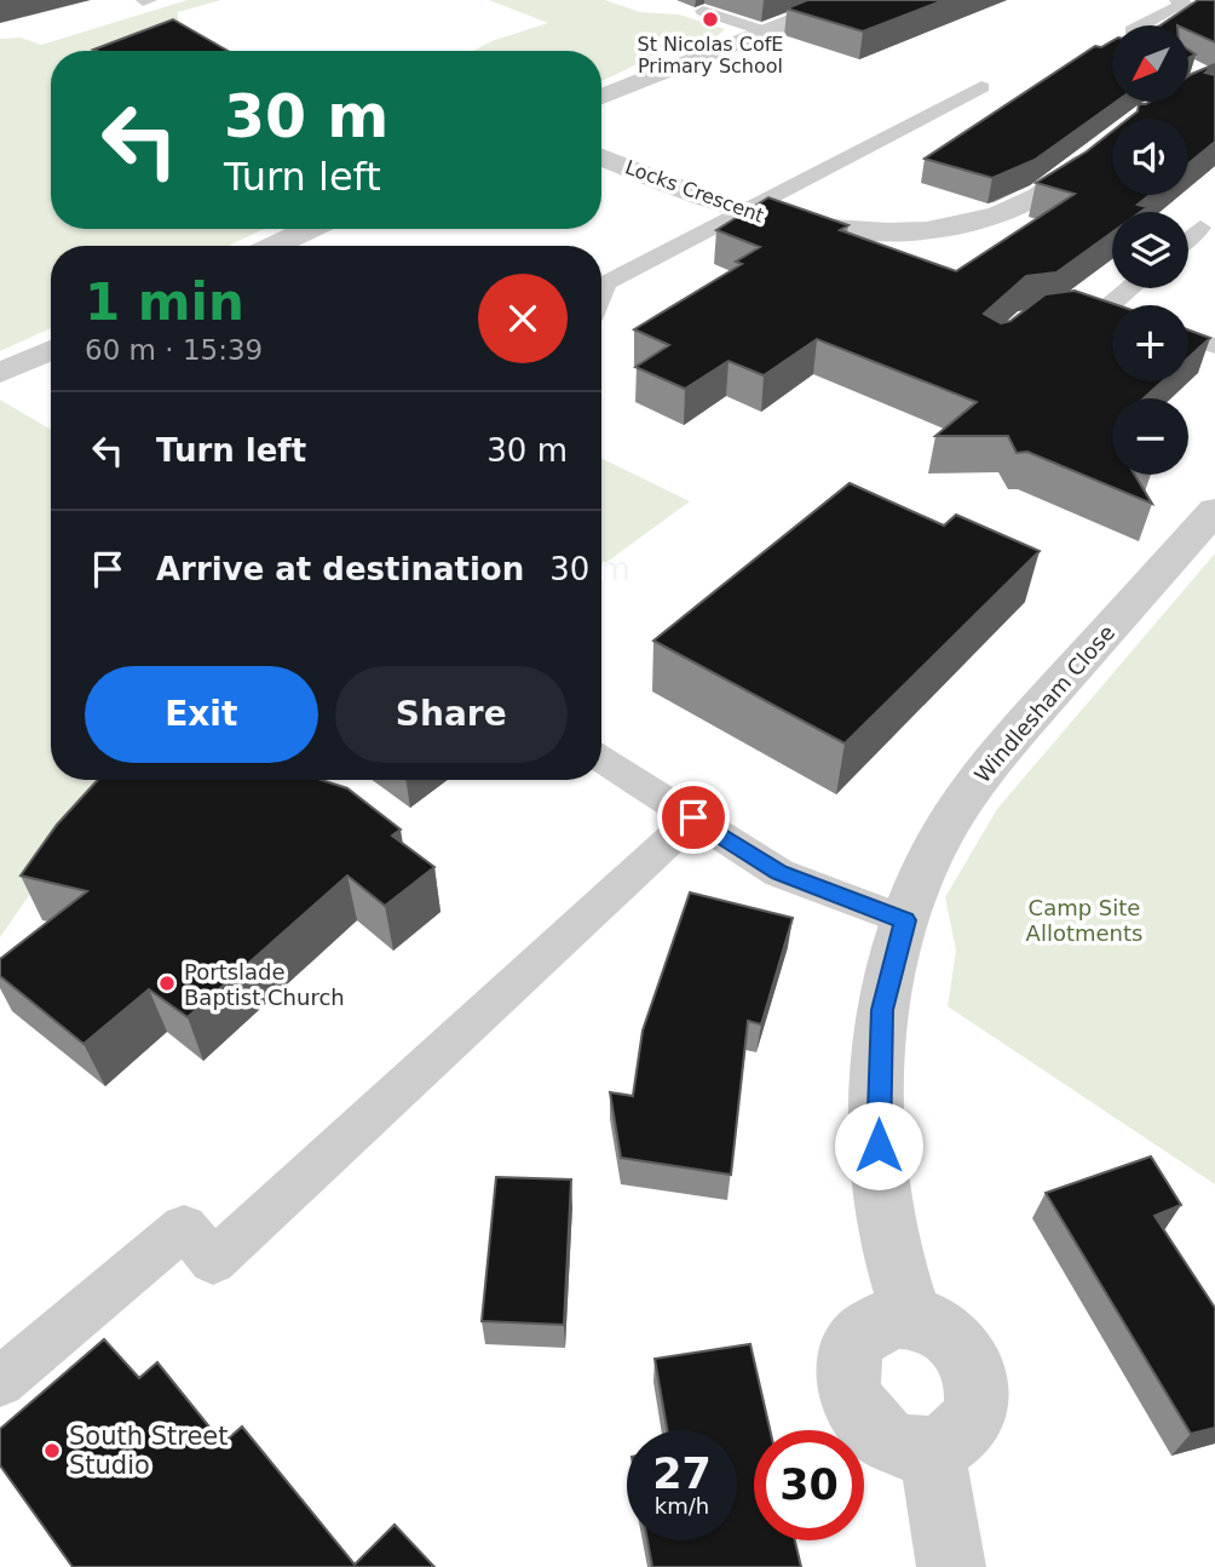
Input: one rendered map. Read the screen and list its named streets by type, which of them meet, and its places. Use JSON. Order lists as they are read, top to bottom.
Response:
{
  "streets": {
    "street": ["Locks Crescent", "Windlesham Close"]
  },
  "parks": ["Camp Site Allotments"],
  "places": ["St Nicolas CofE Primary School", "Portslade Baptist Church", "South Street Studio"],
  "north": "bottom left",
  "page": {
    "map_buttons": ["+", "−"],
    "turn": ["30 m", "Turn left"],
    "heading": ["1 min", "60 m · 15:39"],
    "list": [
      {
        "name": "Turn left",
        "value": "30 m"
      },
      {
        "name": "Arrive at destination",
        "value": "30 m"
      }
    ],
    "buttons": ["Exit", "Share"],
    "speed": "27 km/h",
    "limit": "30"
  }
}
